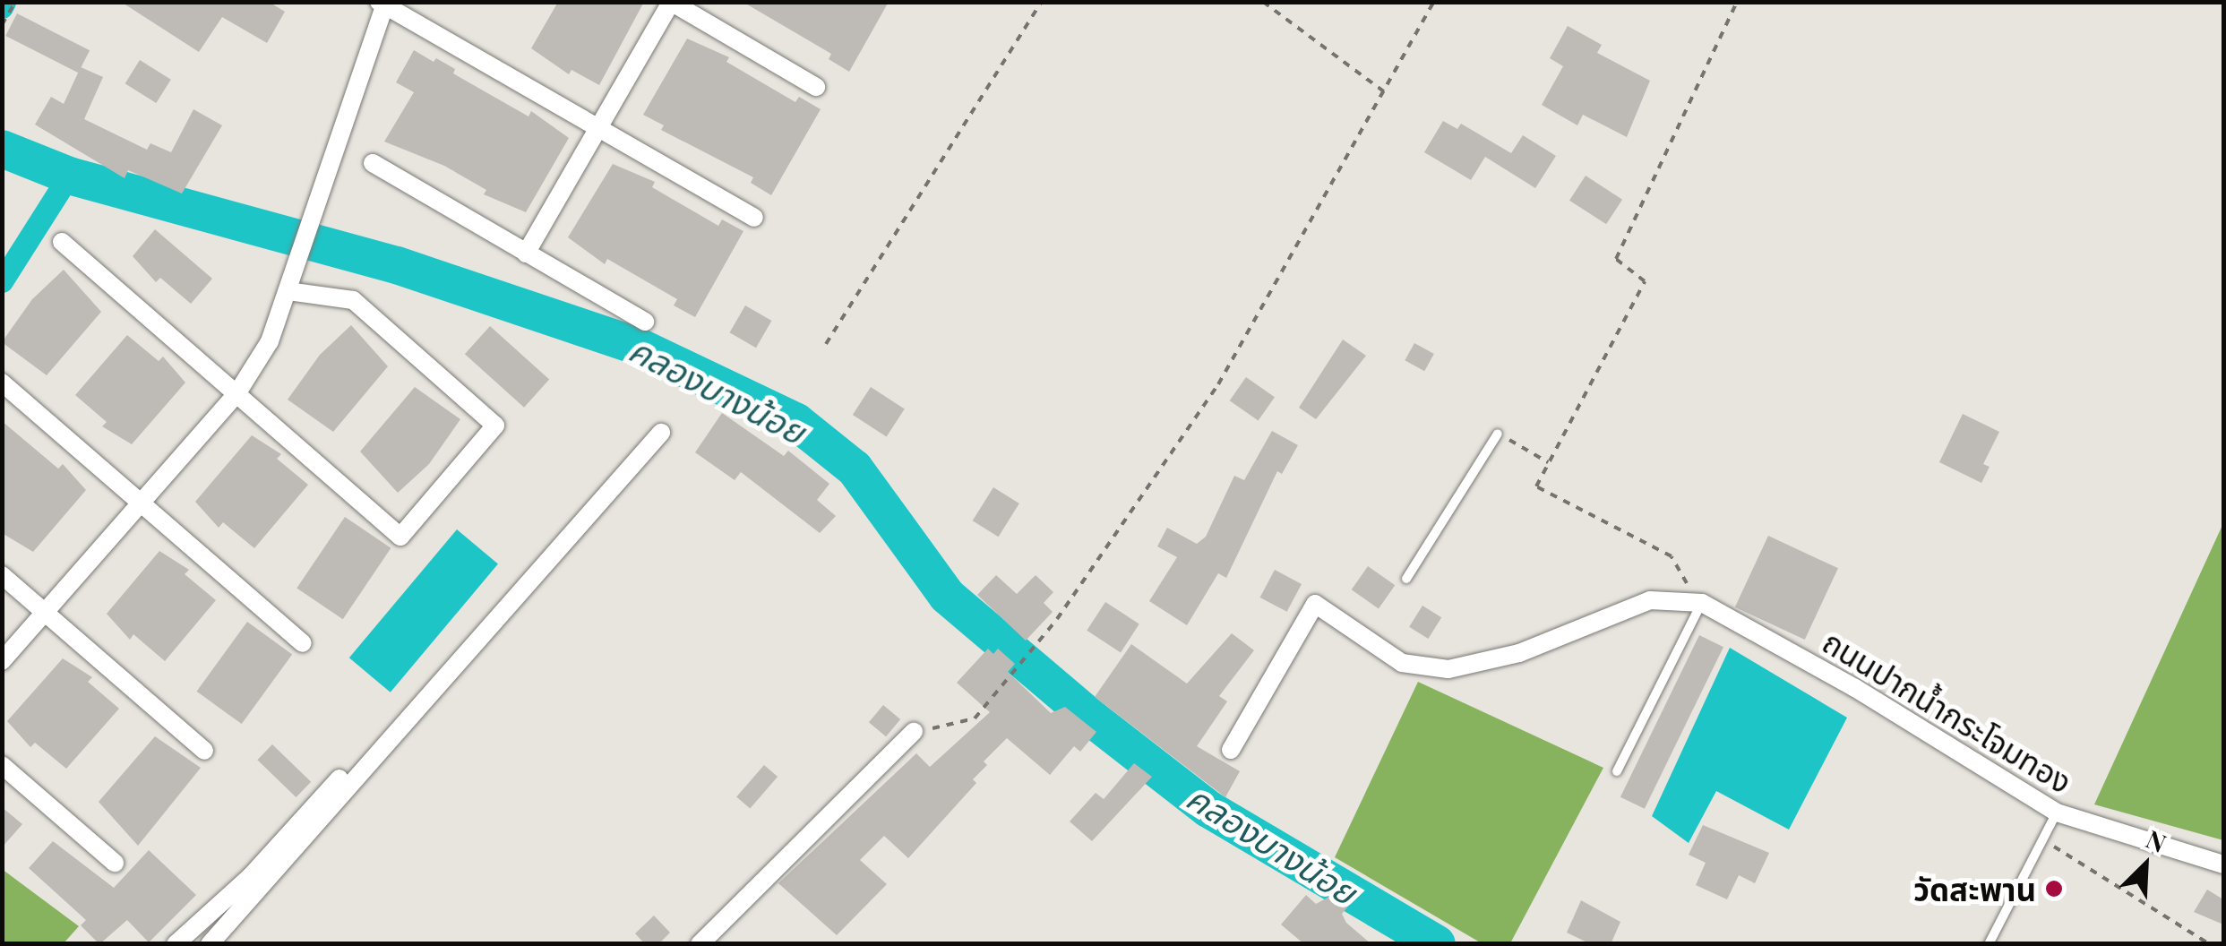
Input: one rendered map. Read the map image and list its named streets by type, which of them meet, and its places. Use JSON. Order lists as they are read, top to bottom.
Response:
{
  "streets": {
    "street": ["ถนนปากน้ำกระโจมทอง"]
  },
  "water": ["คลองบางน้อย"],
  "places": ["วัดสะพาน"],
  "north": "top right"
}
